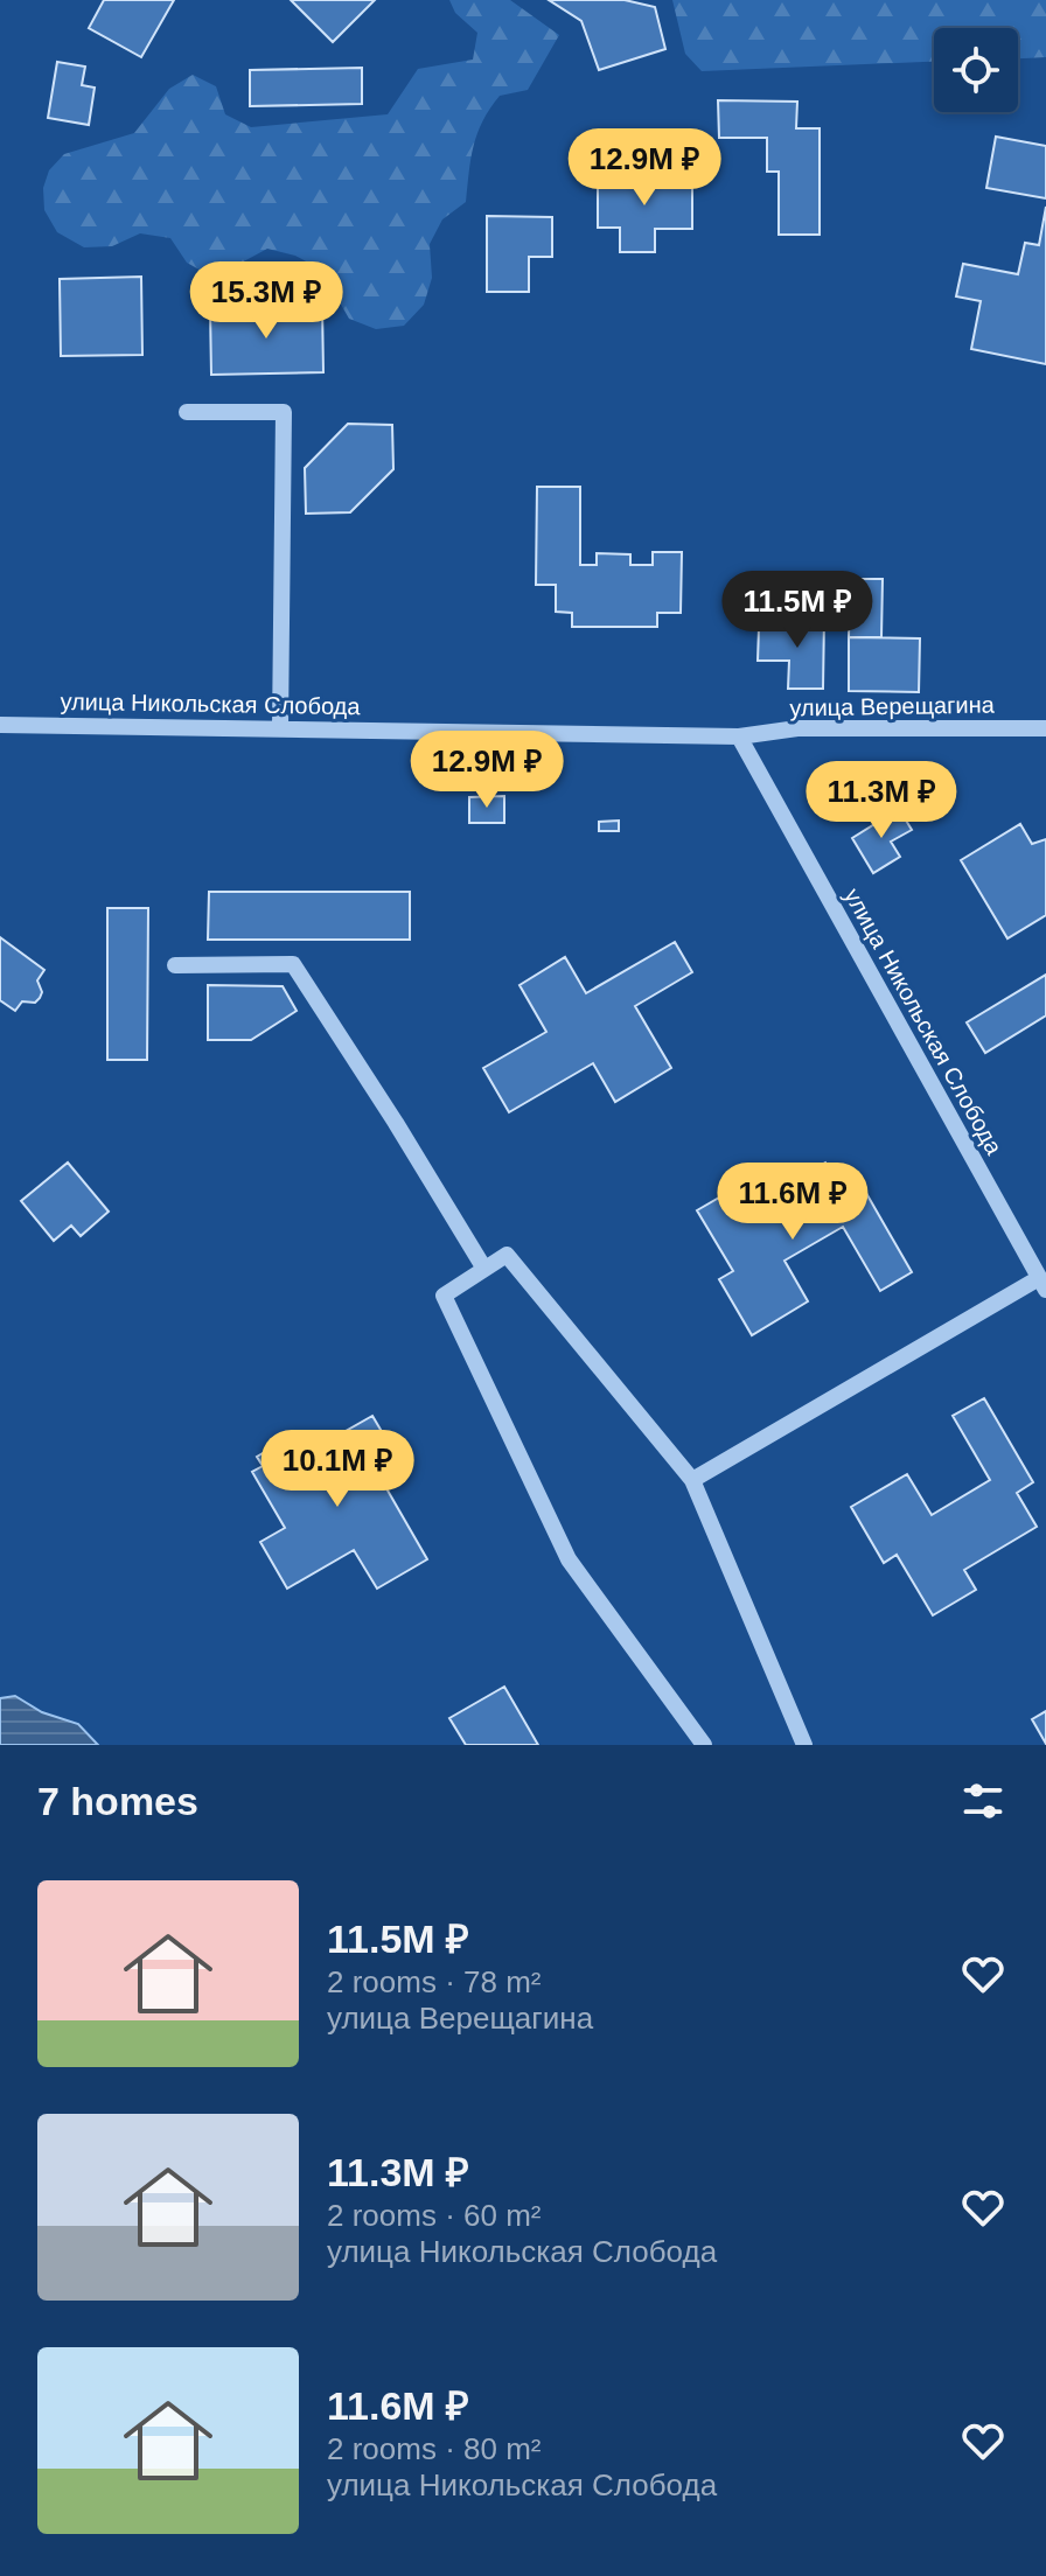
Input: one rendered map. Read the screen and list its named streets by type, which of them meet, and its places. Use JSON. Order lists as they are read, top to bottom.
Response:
{
  "streets": {
    "street": ["улица Никольская Слобода", "улица Верещагина"]
  },
  "crossings": [
    ["улица Никольская Слобода", "улица Верещагина"]
  ],
  "page": {
    "price": [
      "12.9M ₽",
      "15.3M ₽",
      "11.5M ₽",
      "12.9M ₽",
      "11.3M ₽",
      "11.6M ₽",
      "10.1M ₽"
    ],
    "heading": "7 homes",
    "list": [
      {
        "name": "11.5M ₽",
        "note": "2 rooms · 78 m² · улица Верещагина"
      },
      {
        "name": "11.3M ₽",
        "note": "2 rooms · 60 m² · улица Никольская Слобода"
      },
      {
        "name": "11.6M ₽",
        "note": "2 rooms · 80 m² · улица Никольская Слобода"
      }
    ]
  }
}
